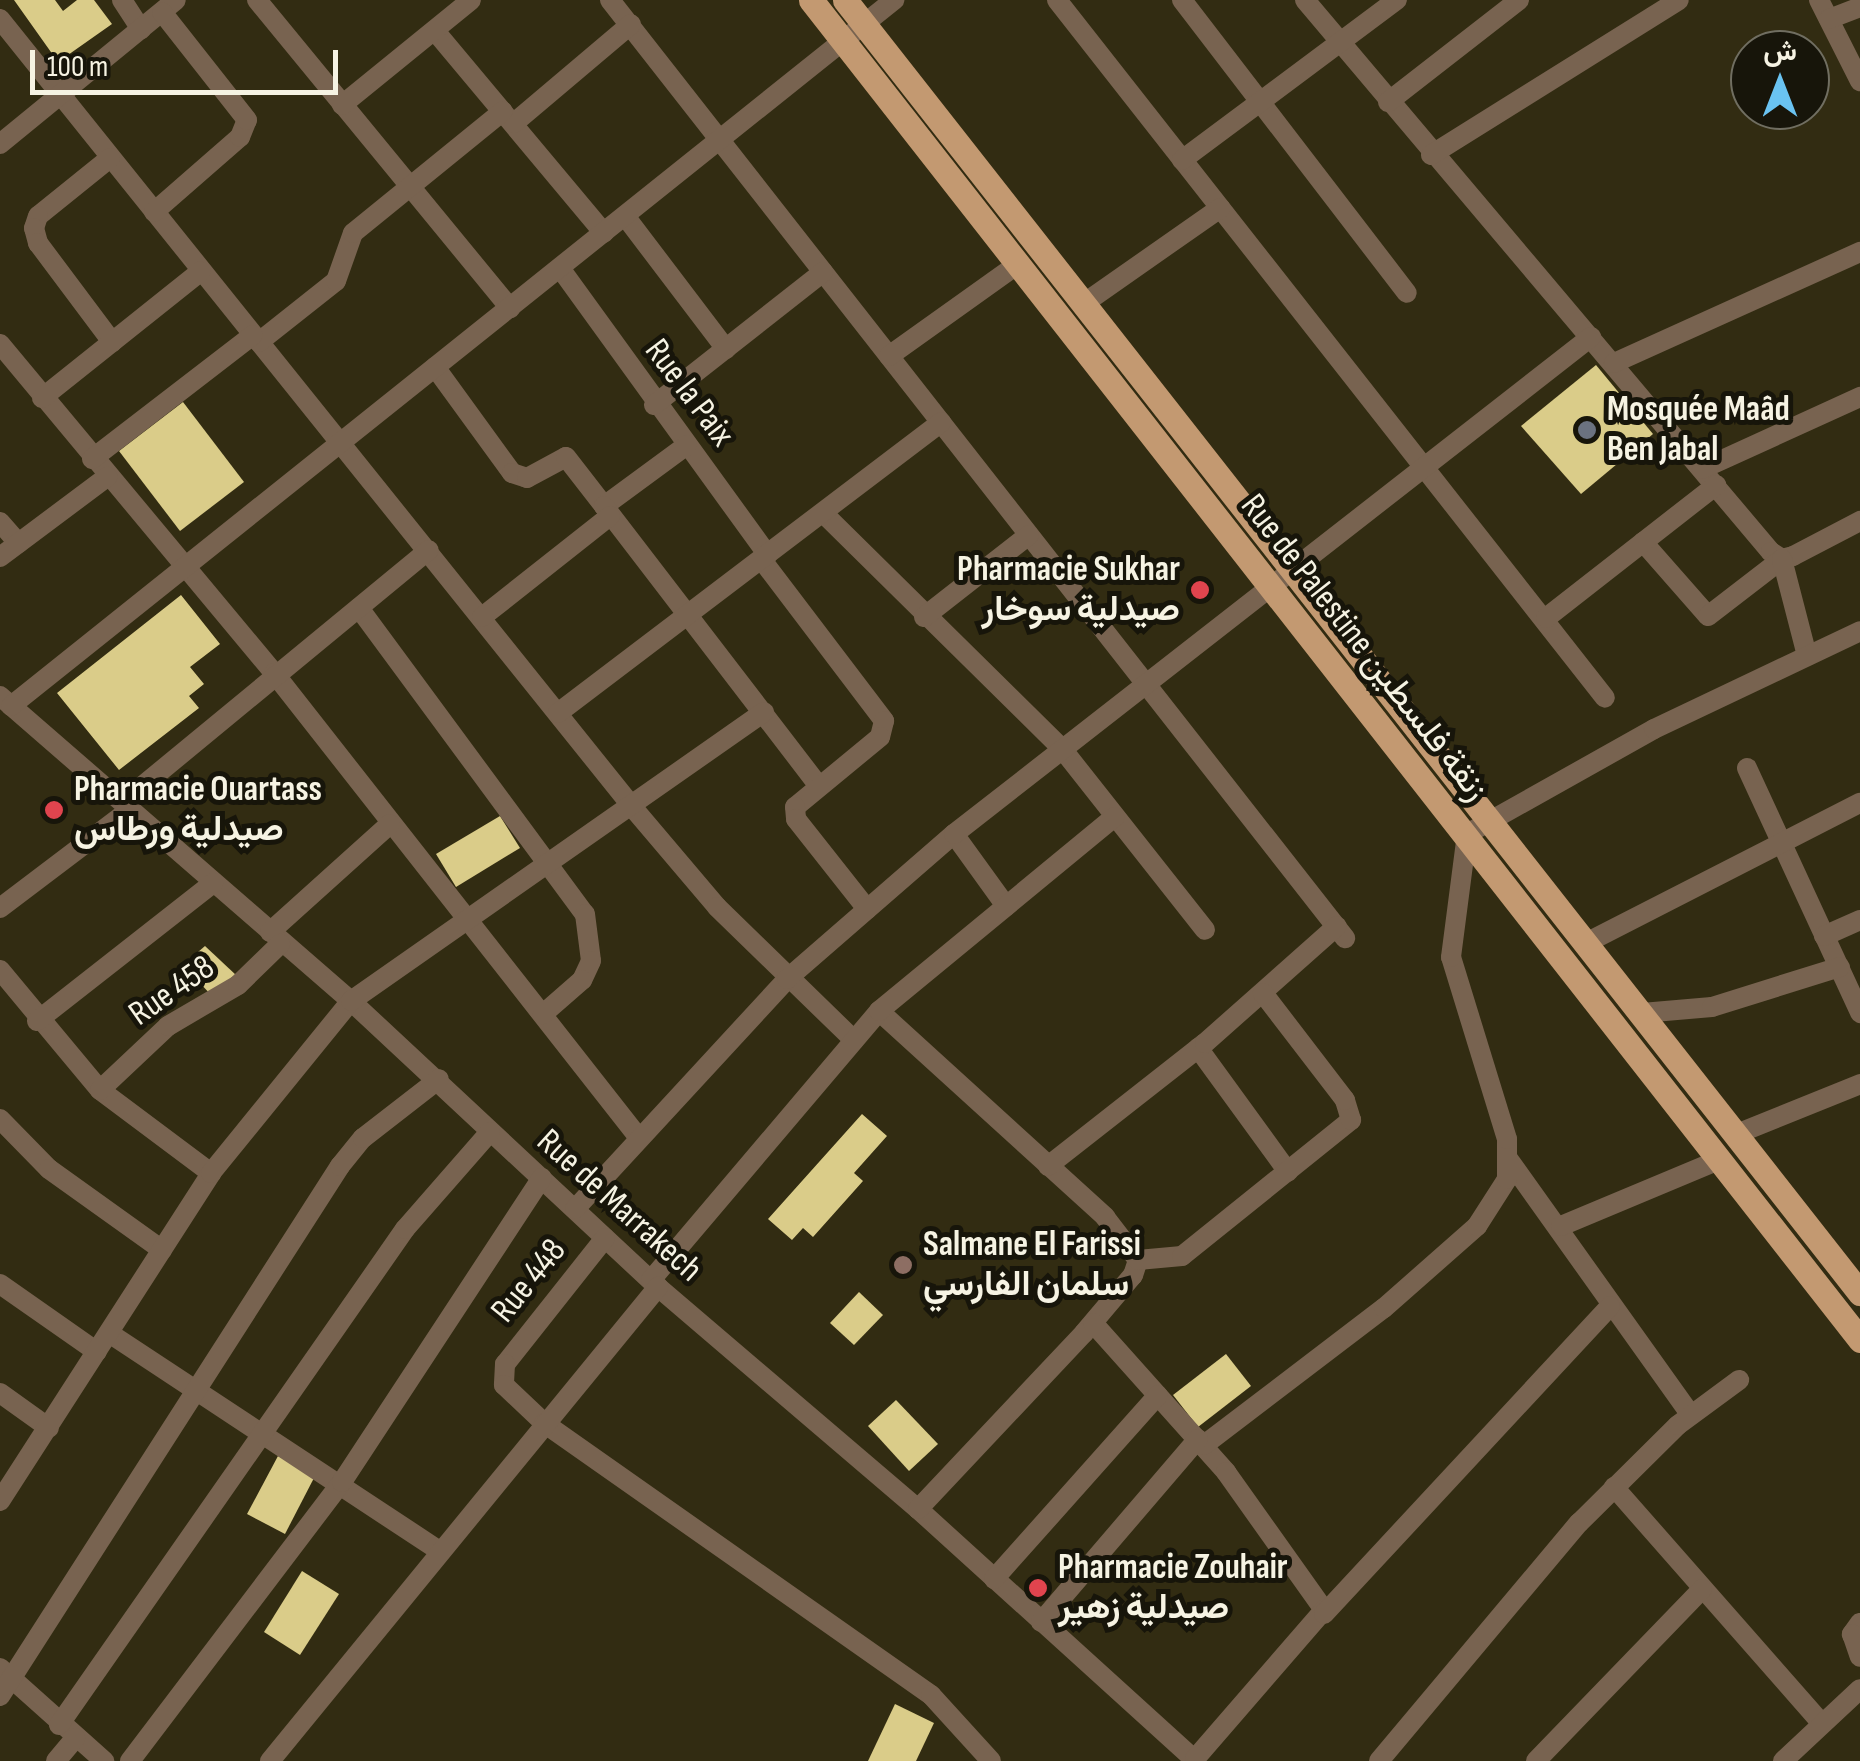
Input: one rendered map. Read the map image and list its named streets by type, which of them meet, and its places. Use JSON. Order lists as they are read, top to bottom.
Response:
{
  "streets": {
    "main road": ["Rue de Palestine زنقة فلسطين"],
    "street": [
      "Rue la Paix",
      "Rue 458",
      "Rue de Marrakech",
      "Rue 448"
    ]
  },
  "crossings": [
    ["Rue 458", "Rue de Marrakech"],
    ["Rue de Marrakech", "Rue 448"]
  ],
  "places": [
    "Mosquée Maâd Ben Jabal",
    "Pharmacie Sukhar صيدلية سوخار",
    "Pharmacie Ouartass صيدلية ورطاس",
    "Salmane El Farissi سلمان الفارسي",
    "Pharmacie Zouhair صيدلية زهير"
  ],
  "scale_bar": "100 m",
  "north": "top"
}
